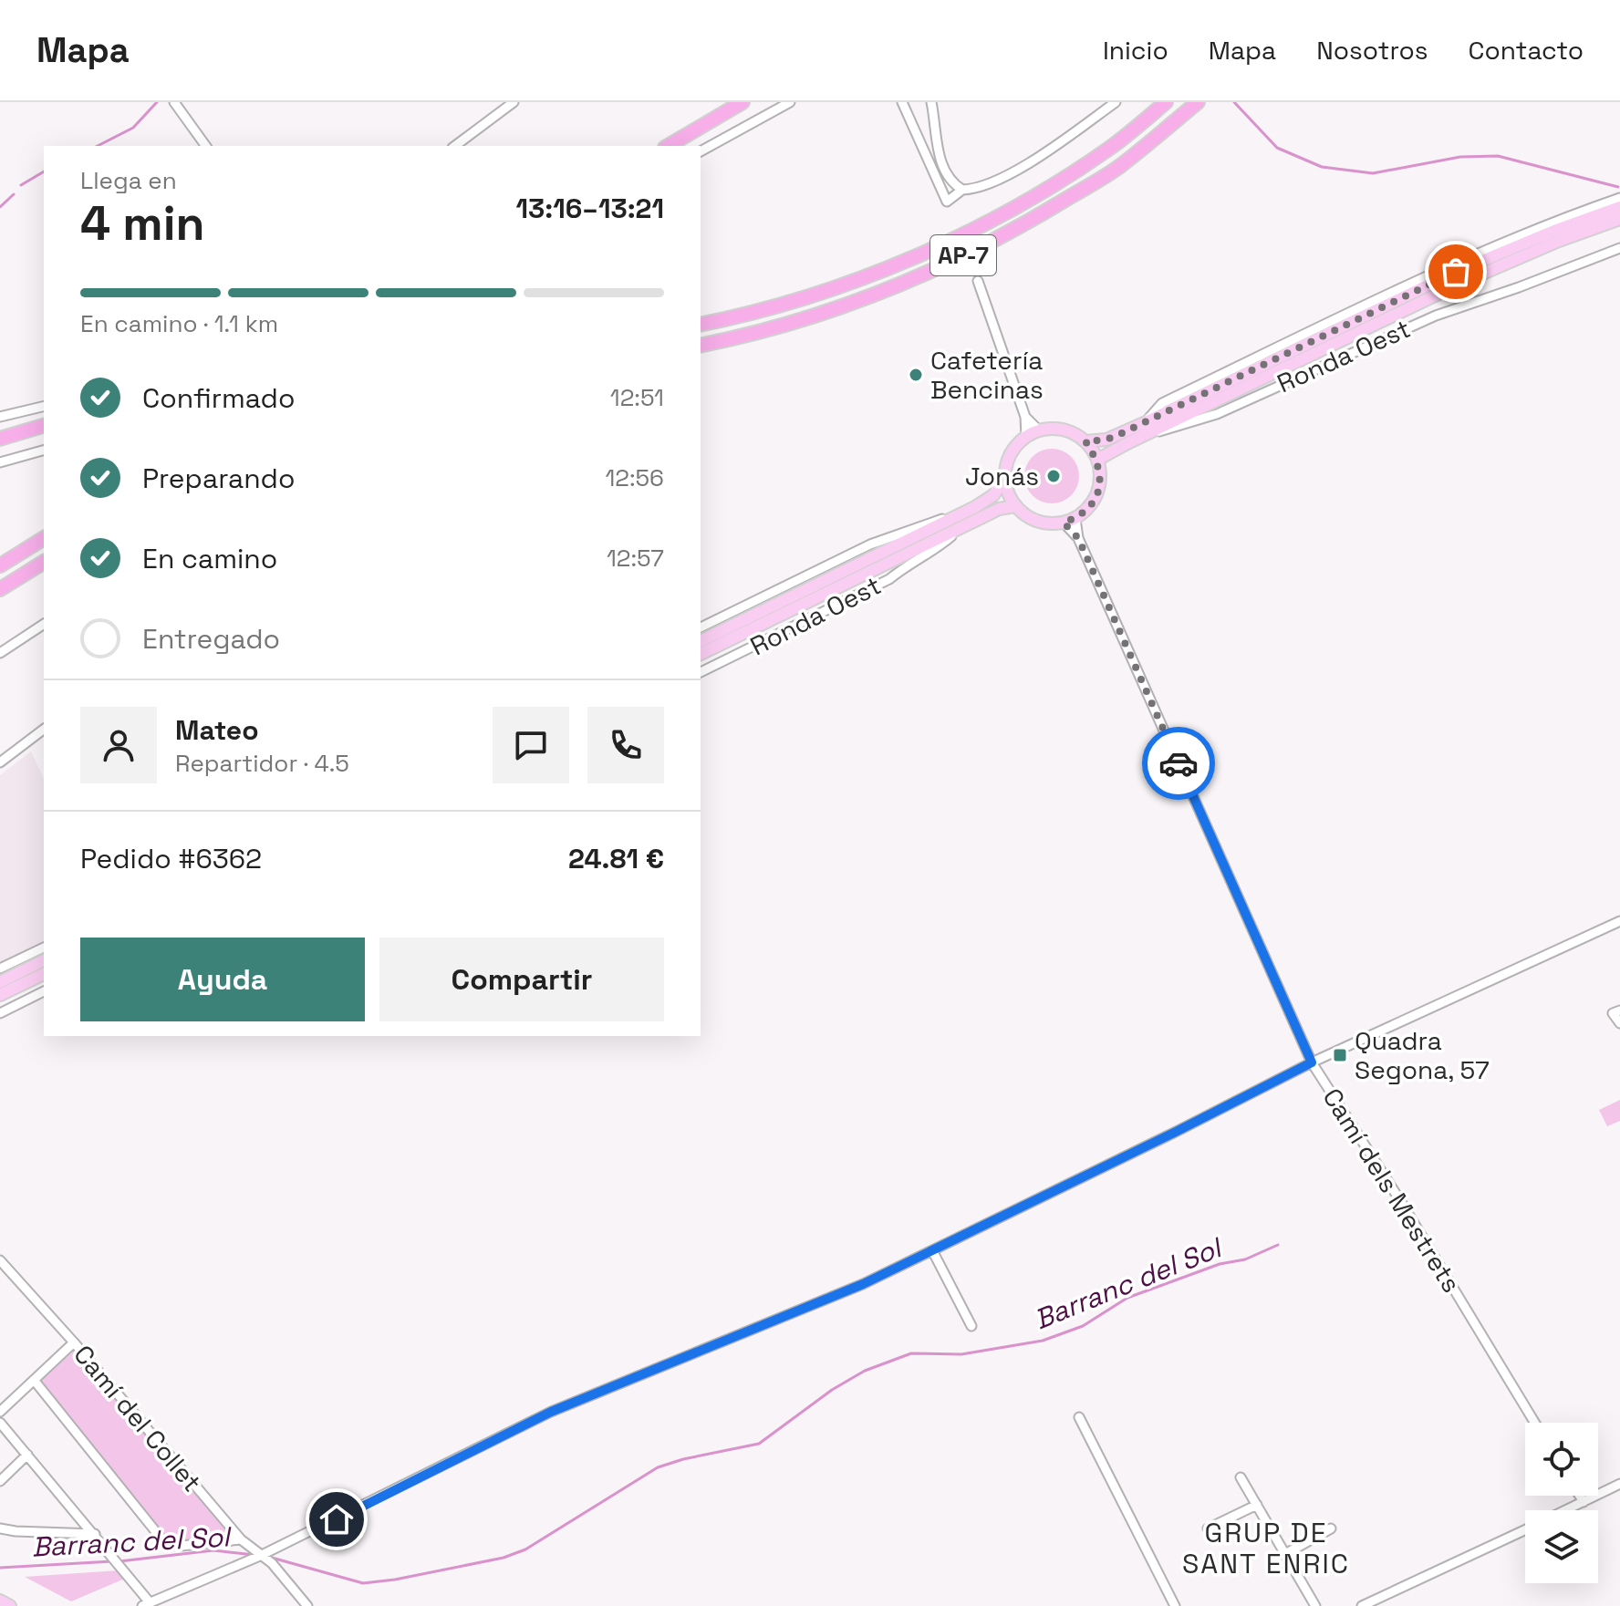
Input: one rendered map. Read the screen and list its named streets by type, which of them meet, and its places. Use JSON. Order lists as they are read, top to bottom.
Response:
{
  "streets": {
    "highway": ["AP-7"],
    "main road": ["Ronda Oest"],
    "street": ["Camí dels Mestrets", "Camí del Collet"]
  },
  "crossings": [
    ["Ronda Oest", "Camí dels Mestrets"]
  ],
  "districts": ["GRUP DE SANT ENRIC"],
  "water": ["Barranc del Sol"],
  "places": {
    "other": ["Cafetería Bencinas", "Jonás"],
    "transit": ["Quadra Segona, 57"]
  },
  "page": {
    "header": "Mapa",
    "nav": [
      "Inicio",
      "Mapa",
      "Nosotros",
      "Contacto"
    ],
    "heading": ["4 min", "Llega en", "13:16–13:21"],
    "panel": [
      "Mateo",
      "Repartidor · 4.5",
      "Pedido #6362",
      "24.81 €"
    ],
    "bar": "En camino · 1.1 km",
    "list": [
      ["Confirmado", "12:51"],
      ["Preparando", "12:56"],
      ["En camino", "12:57"],
      "Entregado"
    ],
    "buttons": ["Ayuda", "Compartir"]
  }
}
